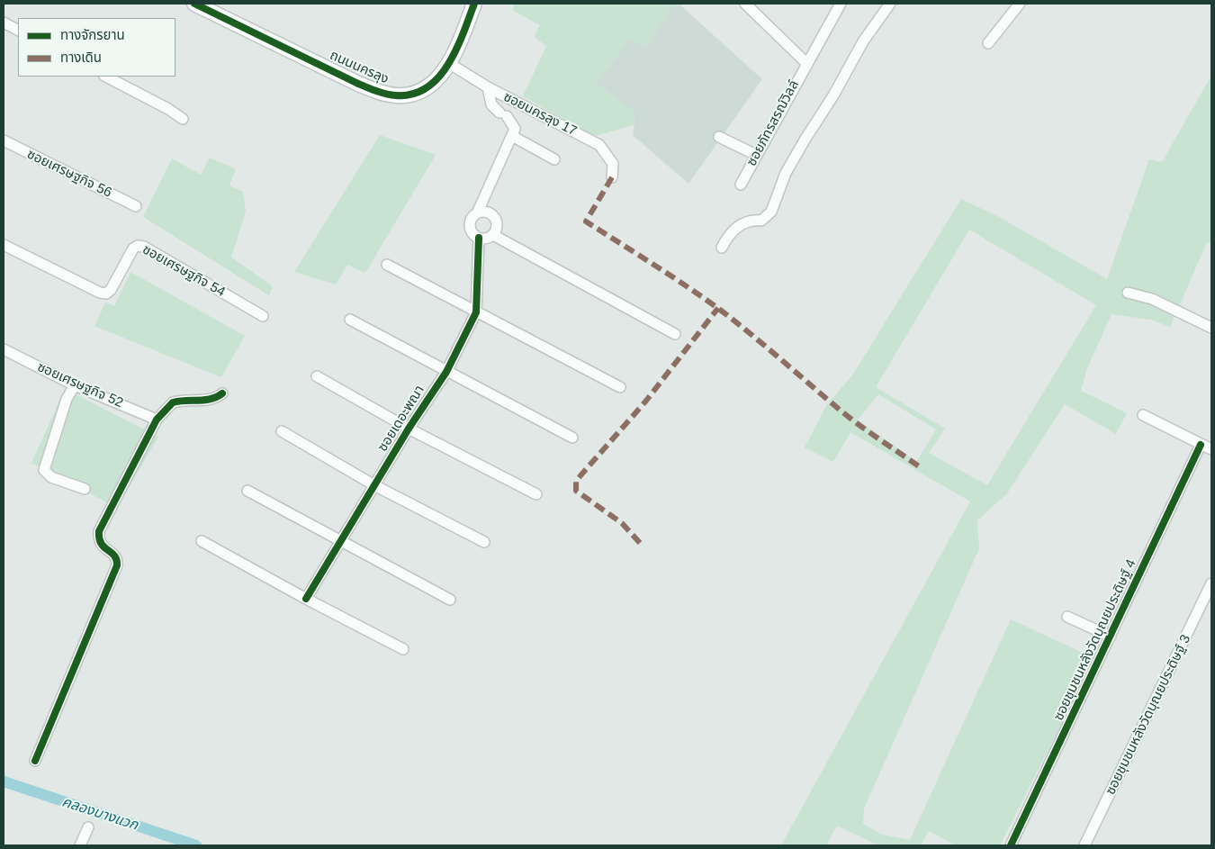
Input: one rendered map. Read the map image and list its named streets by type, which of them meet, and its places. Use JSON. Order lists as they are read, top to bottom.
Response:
{
  "streets": {
    "street": [
      "ถนนนครลุง",
      "ซอยนครลุง 17",
      "ซอยภัทรสรณ์วิลล์",
      "ซอยเศรษฐกิจ 56",
      "ซอยเศรษฐกิจ 54",
      "ซอยเศรษฐกิจ 52",
      "ซอยเดอะพณา",
      "ซอยชุมชนหลังวัดบุณยประดิษฐ์ 4",
      "ซอยชุมชนหลังวัดบุณยประดิษฐ์ 3"
    ]
  },
  "crossings": [
    ["ถนนนครลุง", "ซอยนครลุง 17"]
  ],
  "water": ["คลองบางแวก"],
  "legend": ["ทางจักรยาน", "ทางเดิน"]
}
